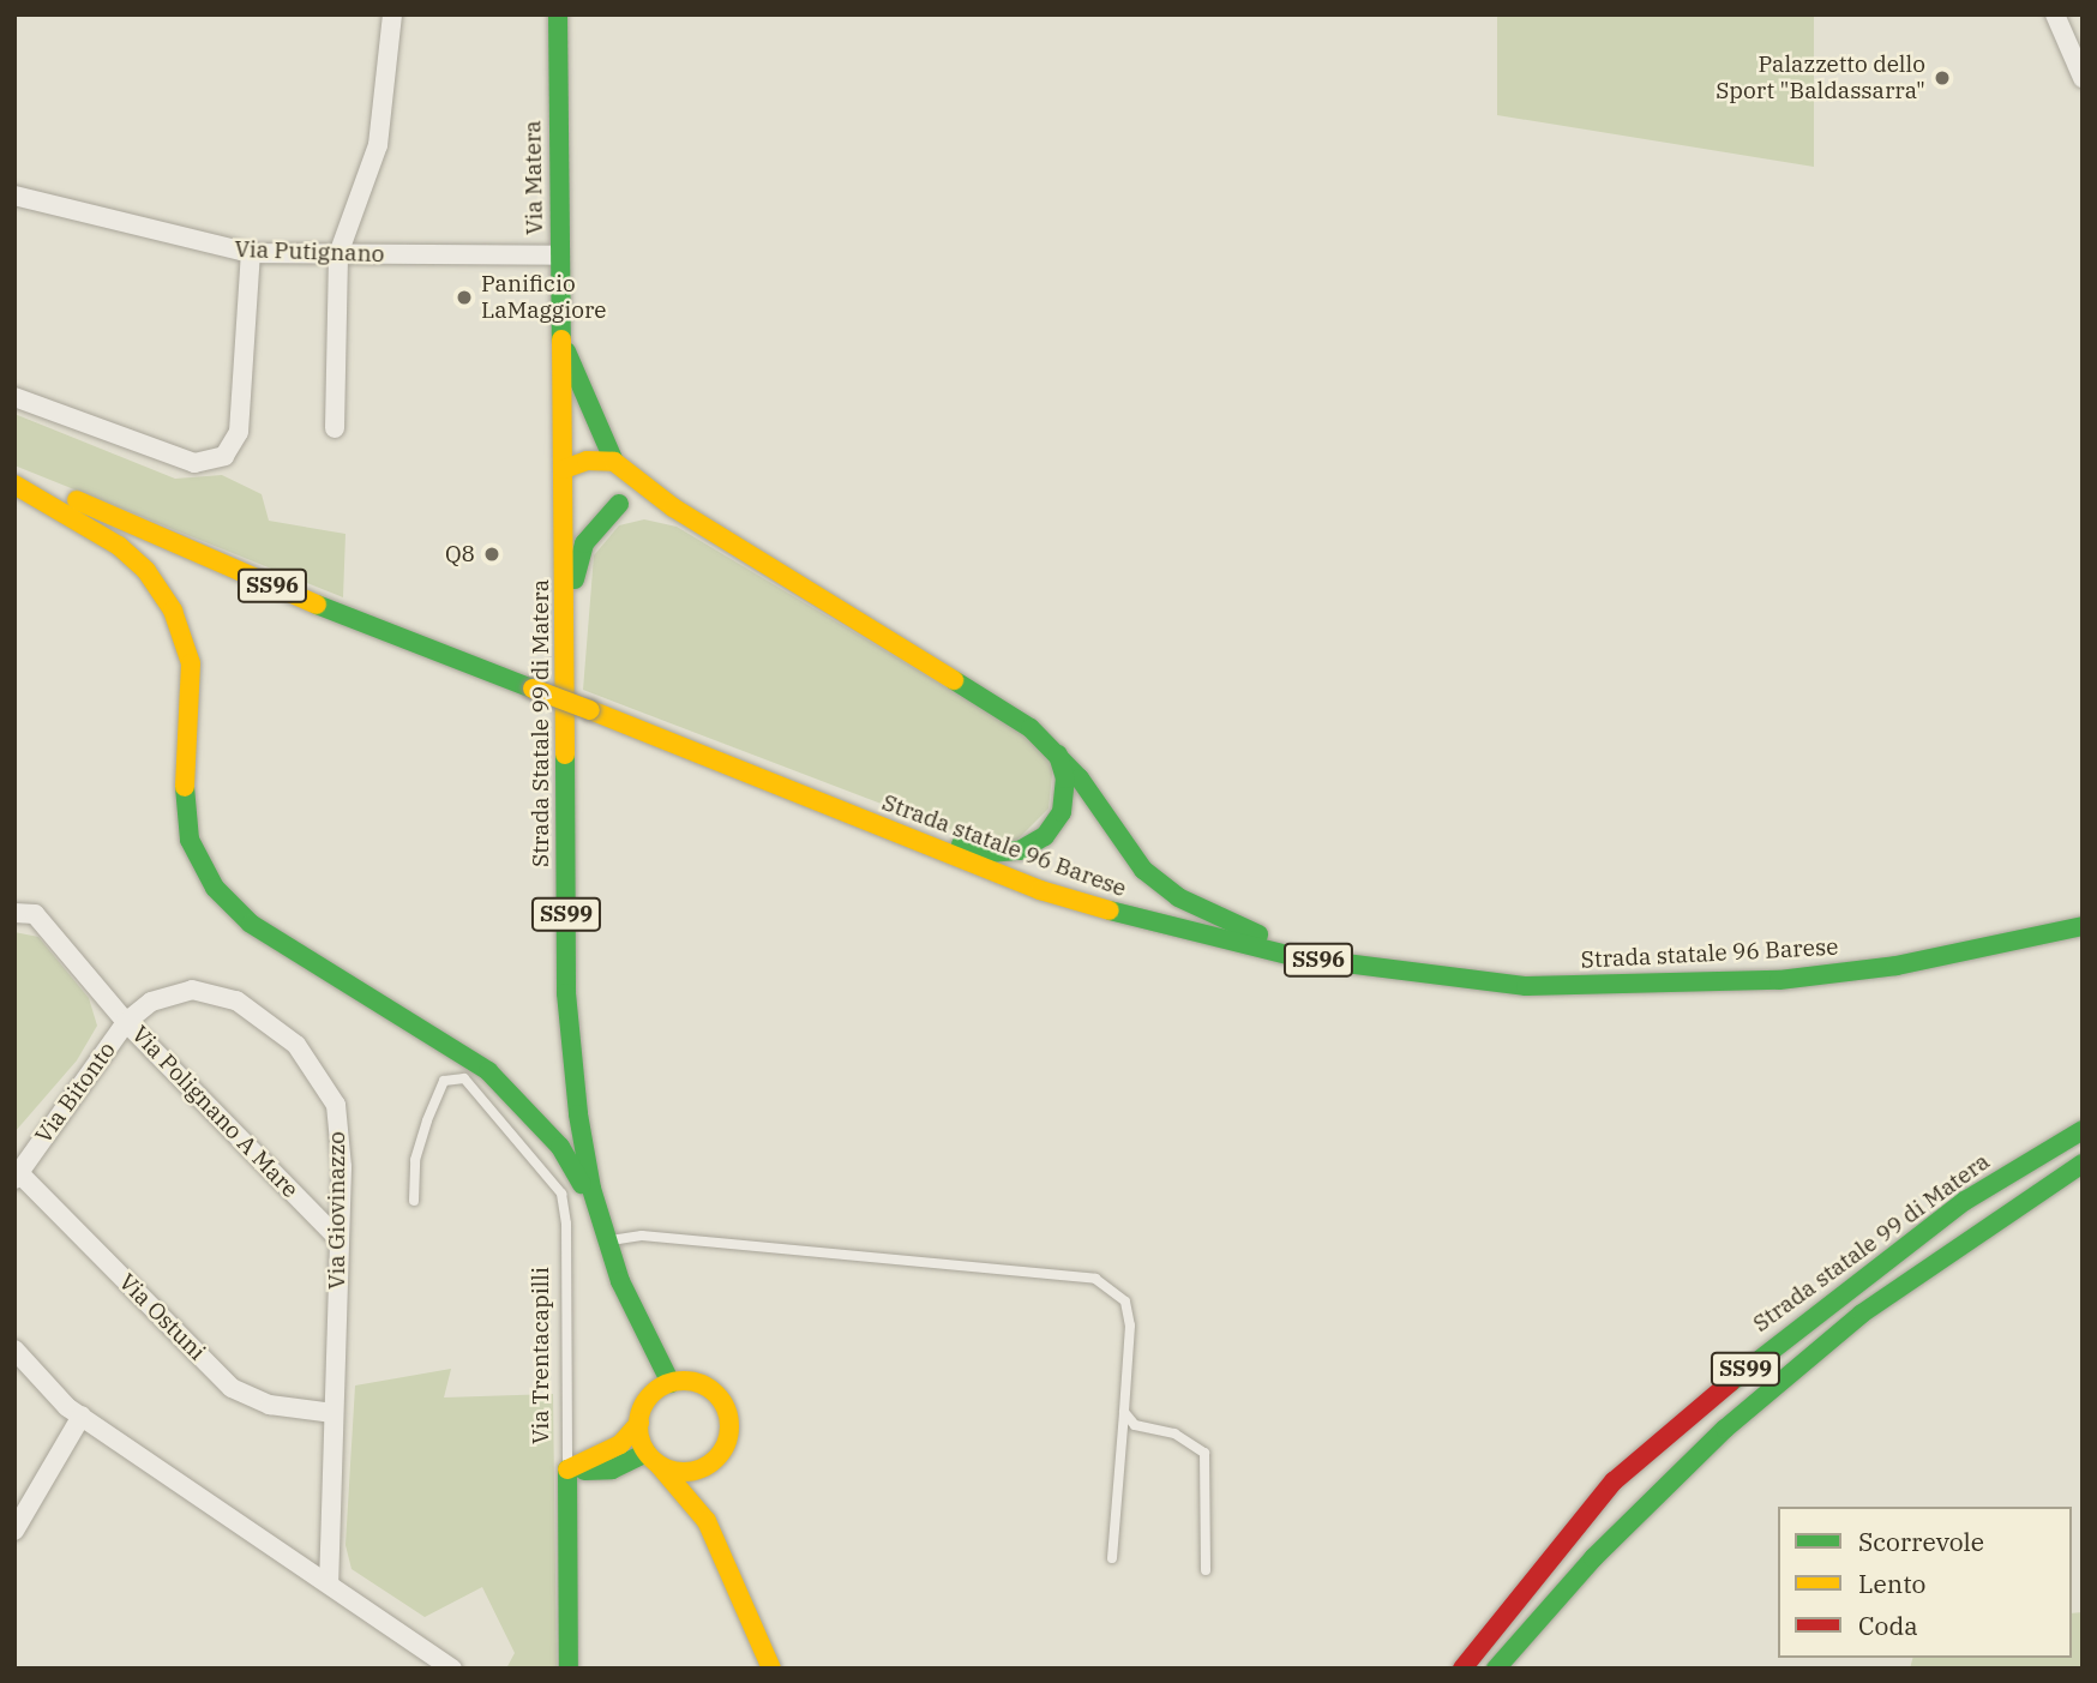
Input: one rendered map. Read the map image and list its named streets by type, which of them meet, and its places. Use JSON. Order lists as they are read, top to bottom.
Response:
{
  "streets": {
    "main road": [
      "Via Matera",
      "SS96",
      "Strada Statale 99 di Matera",
      "Strada statale 96 Barese",
      "SS99",
      "Strada statale 99 di Matera",
      "Via Trentacapilli"
    ],
    "street": [
      "Via Putignano",
      "Via Bitonto",
      "Via Polignano A Mare",
      "Via Giovinazzo",
      "Via Ostuni"
    ]
  },
  "crossings": [
    ["Via Matera", "Via Putignano"],
    ["Via Matera", "Strada Statale 99 di Matera"],
    ["Via Bitonto", "Via Polignano A Mare"],
    ["Via Bitonto", "Via Giovinazzo"],
    ["Via Bitonto", "Via Ostuni"],
    ["Via Polignano A Mare", "Via Giovinazzo"],
    ["Via Giovinazzo", "Via Ostuni"]
  ],
  "places": ["Palazzetto dello Sport \"Baldassarra\"", "Panificio LaMaggiore", "Q8"],
  "legend": ["Scorrevole", "Lento", "Coda"]
}
